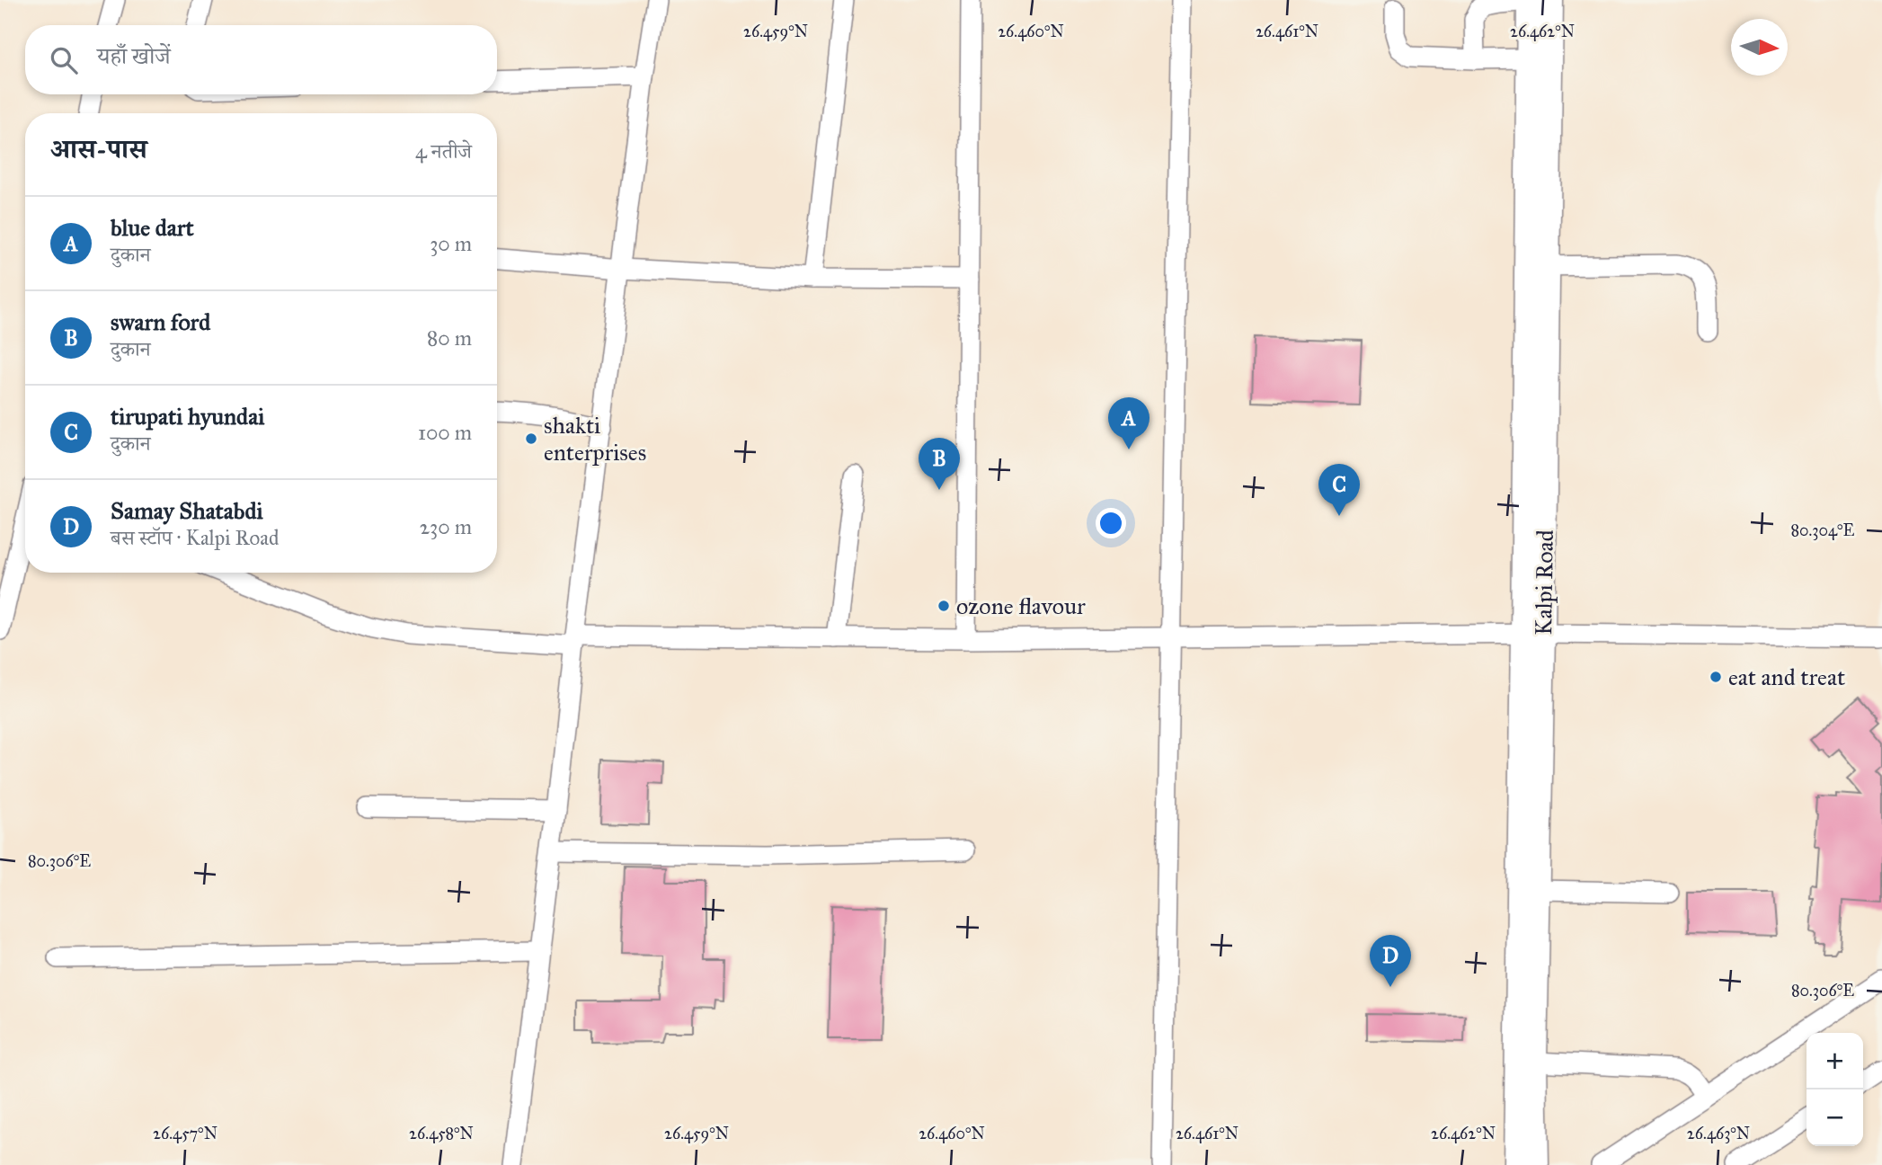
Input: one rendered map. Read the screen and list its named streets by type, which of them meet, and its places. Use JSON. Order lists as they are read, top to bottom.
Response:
{
  "streets": {
    "main road": ["Kalpi Road"]
  },
  "places": ["shakti enterprises", "ozone flavour", "eat and treat"],
  "north": "right",
  "page": {
    "search": "यहाँ खोजें",
    "heading": ["आस-पास", "4 नतीजे"],
    "list": [
      {
        "mark": "A",
        "name": "blue dart",
        "note": "दुकान",
        "value": "30 m"
      },
      {
        "mark": "B",
        "name": "swarn ford",
        "note": "दुकान",
        "value": "80 m"
      },
      {
        "mark": "C",
        "name": "tirupati hyundai",
        "note": "दुकान",
        "value": "100 m"
      },
      {
        "mark": "D",
        "name": "Samay Shatabdi",
        "note": "बस स्टॉप · Kalpi Road",
        "value": "230 m"
      }
    ],
    "pins": [
      "A",
      "B",
      "C",
      "D"
    ],
    "map_buttons": ["+", "−"]
  },
  "coordinates": [
    "26.459°N",
    "26.460°N",
    "26.461°N",
    "26.462°N",
    "80.304°E",
    "80.306°E",
    "26.457°N",
    "26.458°N",
    "26.463°N"
  ]
}
